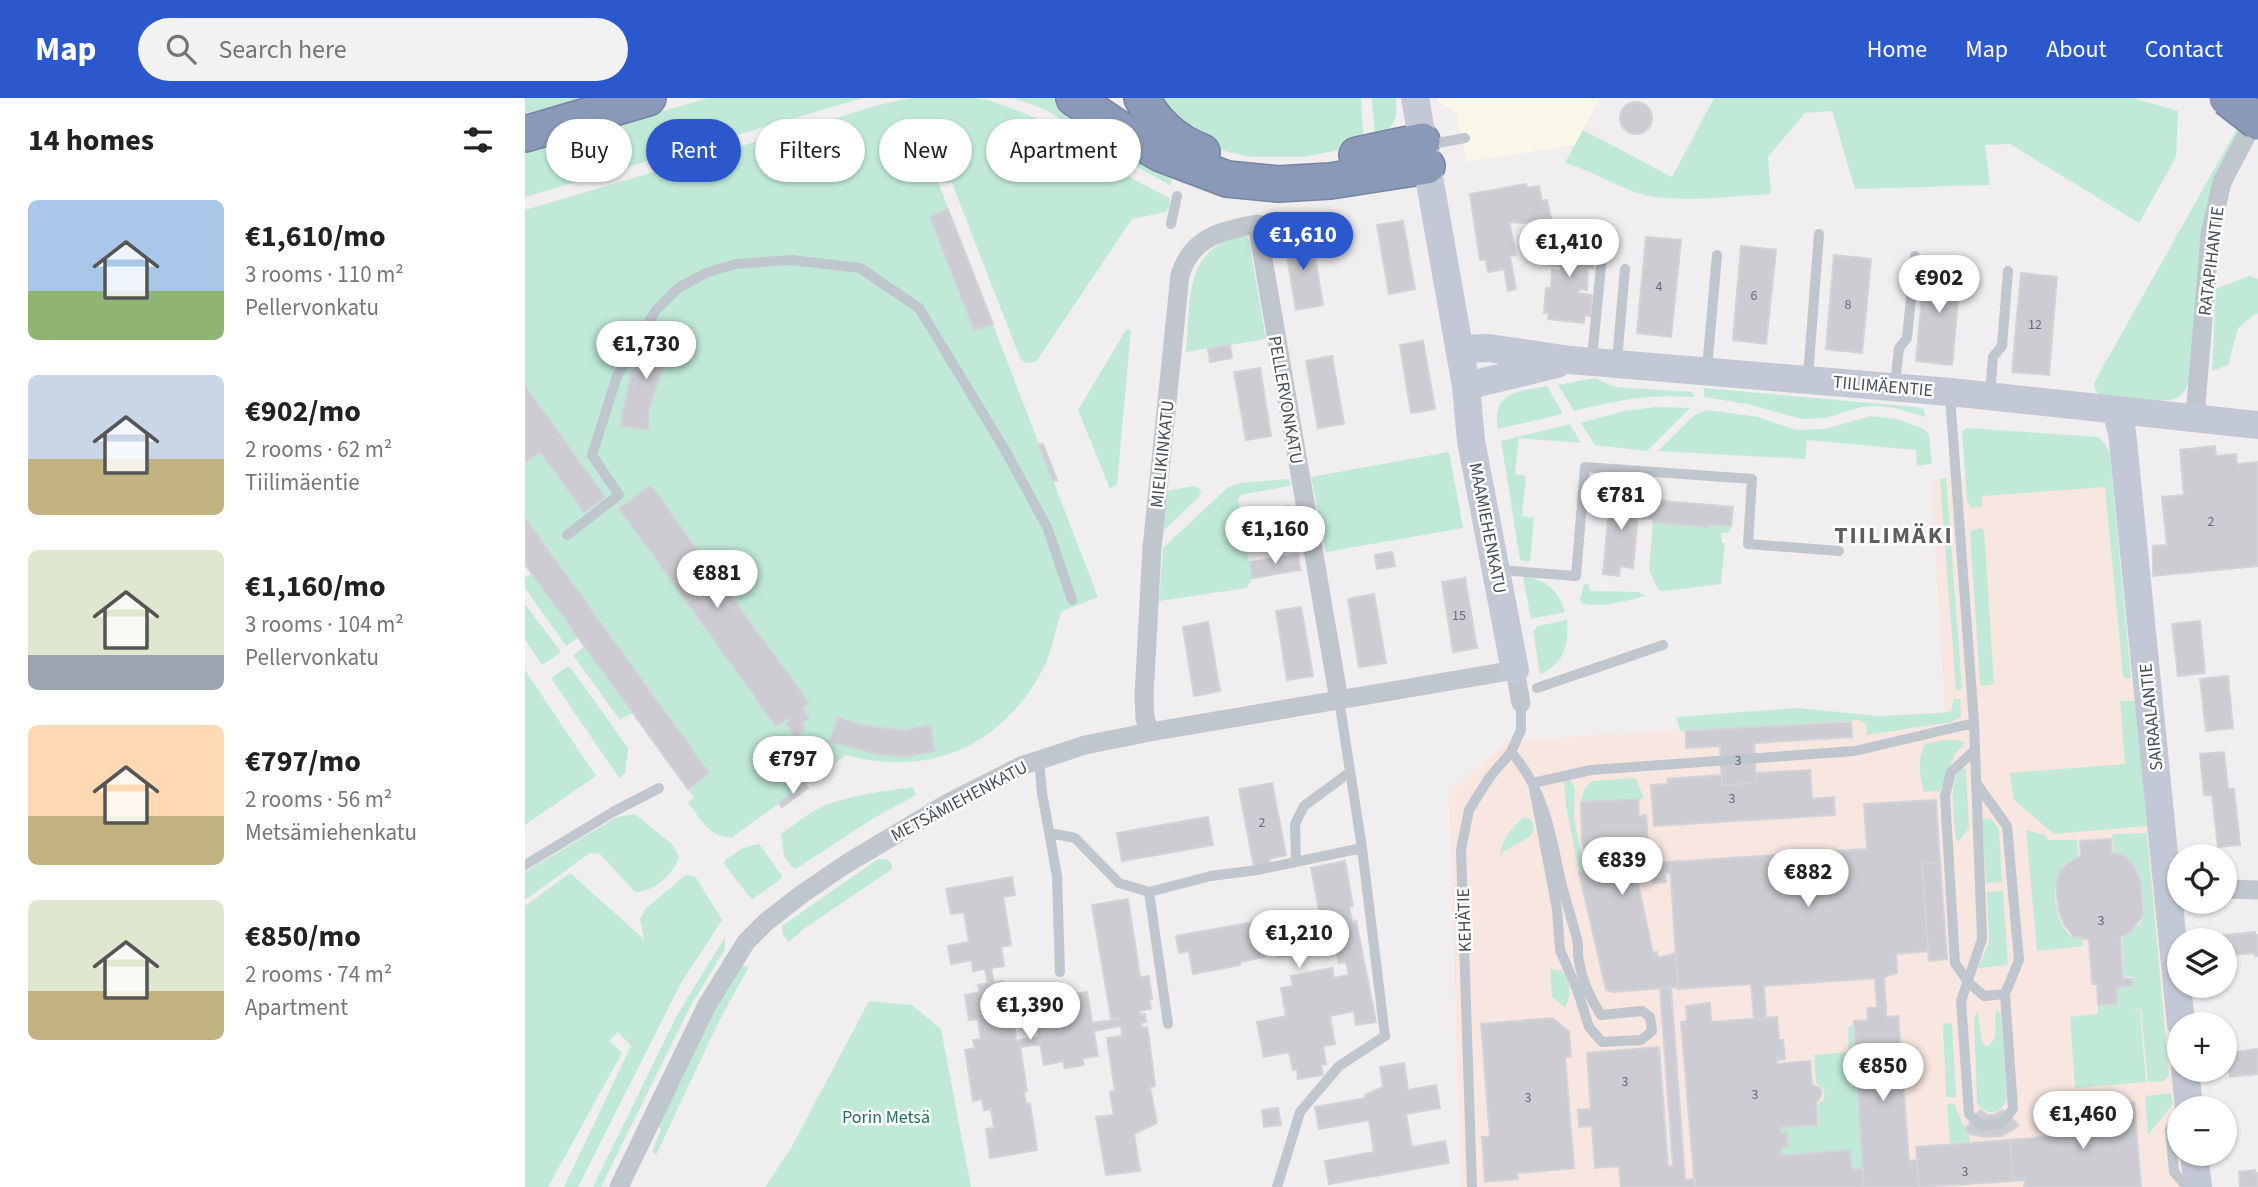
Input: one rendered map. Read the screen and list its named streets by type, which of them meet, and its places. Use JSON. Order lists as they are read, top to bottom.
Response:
{
  "streets": {
    "street": [
      "RATAPIHANTIE",
      "TIILIMÄENTIE",
      "PELLERVONKATU",
      "MIELIKINKATU",
      "MAAMIEHENKATU",
      "SAIRAALANTIE",
      "METSÄMIEHENKATU",
      "KEHÄTIE"
    ]
  },
  "crossings": [
    ["RATAPIHANTIE", "TIILIMÄENTIE"],
    ["TIILIMÄENTIE", "MAAMIEHENKATU"],
    ["TIILIMÄENTIE", "SAIRAALANTIE"],
    ["PELLERVONKATU", "MIELIKINKATU"],
    ["PELLERVONKATU", "METSÄMIEHENKATU"],
    ["MIELIKINKATU", "METSÄMIEHENKATU"],
    ["MAAMIEHENKATU", "METSÄMIEHENKATU"],
    ["MAAMIEHENKATU", "KEHÄTIE"],
    ["METSÄMIEHENKATU", "KEHÄTIE"]
  ],
  "districts": ["TIILIMÄKI"],
  "parks": ["Porin Metsä"],
  "house_numbers": [
    "4",
    "6",
    "8",
    "12",
    "2",
    "15",
    "3",
    "3",
    "2",
    "3",
    "3",
    "3",
    "3",
    "3"
  ],
  "page": {
    "header": "Map",
    "search": "Search here",
    "nav": [
      "Home",
      "Map",
      "About",
      "Contact"
    ],
    "heading": "14 homes",
    "chip": [
      "Buy",
      "Rent",
      "Filters",
      "New",
      "Apartment"
    ],
    "list": [
      {
        "name": "€1,610/mo",
        "note": "3 rooms · 110 m² · Pellervonkatu"
      },
      {
        "name": "€902/mo",
        "note": "2 rooms · 62 m² · Tiilimäentie"
      },
      {
        "name": "€1,160/mo",
        "note": "3 rooms · 104 m² · Pellervonkatu"
      },
      {
        "name": "€797/mo",
        "note": "2 rooms · 56 m² · Metsämiehenkatu"
      },
      {
        "name": "€850/mo",
        "note": "2 rooms · 74 m² · Apartment"
      }
    ],
    "price": [
      "€1,610",
      "€1,410",
      "€902",
      "€1,730",
      "€781",
      "€1,160",
      "€881",
      "€797",
      "€839",
      "€882",
      "€1,210",
      "€1,390",
      "€850",
      "€1,460"
    ],
    "map_buttons": ["+", "−"]
  }
}
